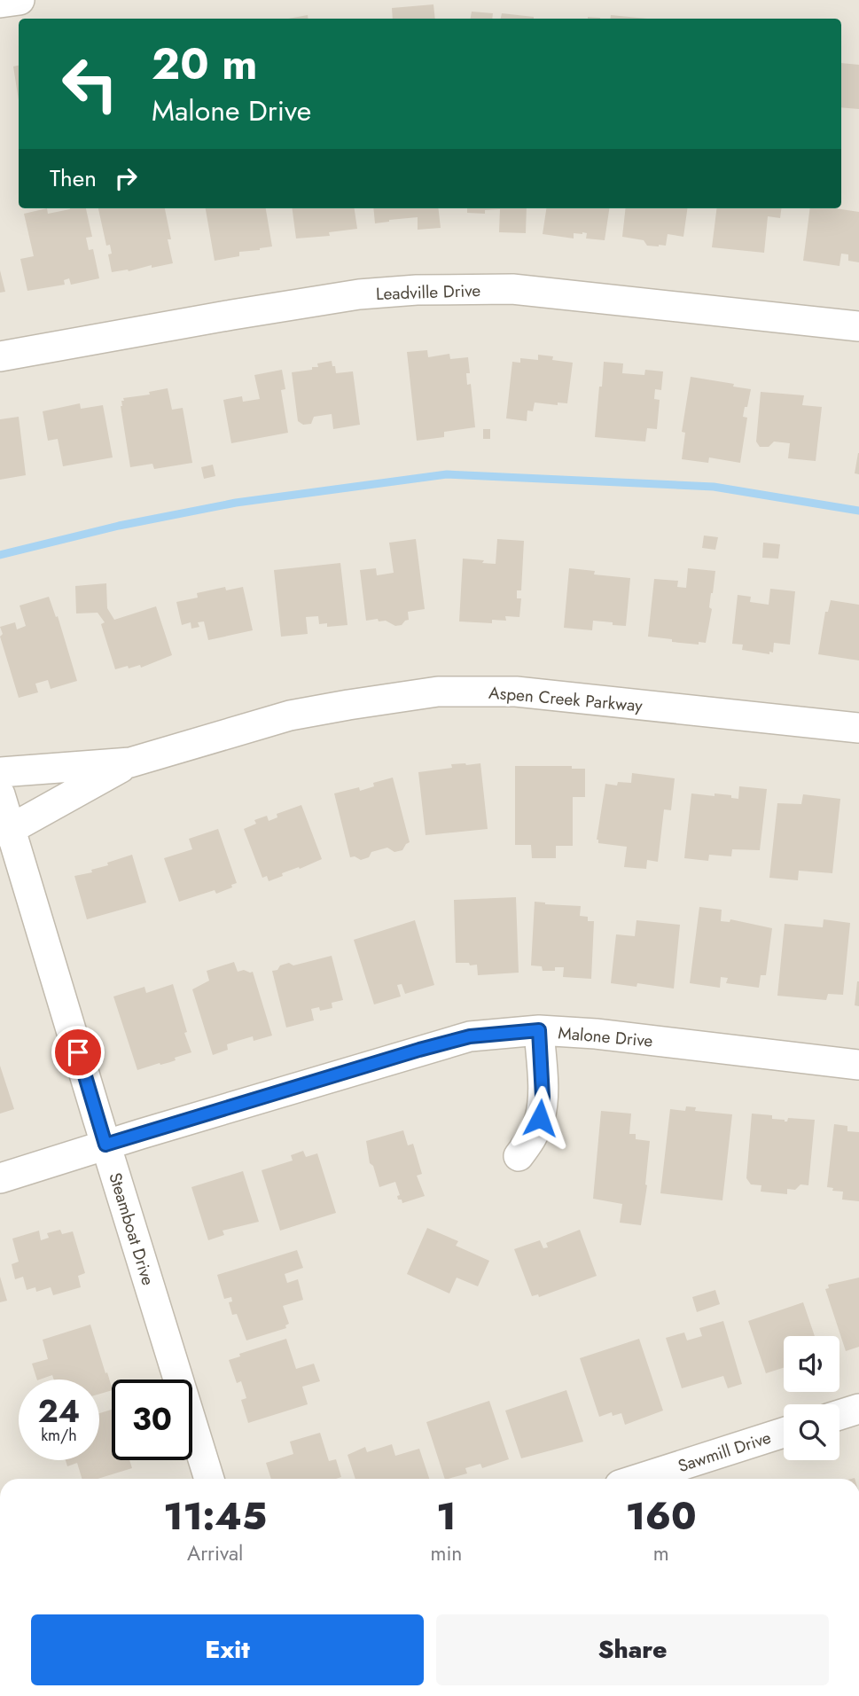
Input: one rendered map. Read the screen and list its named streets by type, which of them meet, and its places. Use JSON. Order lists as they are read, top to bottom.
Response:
{
  "streets": {
    "street": [
      "Leadville Drive",
      "Aspen Creek Parkway",
      "Malone Drive",
      "Steamboat Drive",
      "Sawmill Drive"
    ]
  },
  "crossings": [
    ["Aspen Creek Parkway", "Steamboat Drive"],
    ["Malone Drive", "Steamboat Drive"]
  ],
  "page": {
    "turn": ["20 m", "Malone Drive"],
    "then": "Then",
    "speed": "24 km/h",
    "limit": "30",
    "eta": [
      "11:45",
      "Arrival",
      "1",
      "min",
      "160",
      "m"
    ],
    "buttons": ["Exit", "Share"]
  }
}
